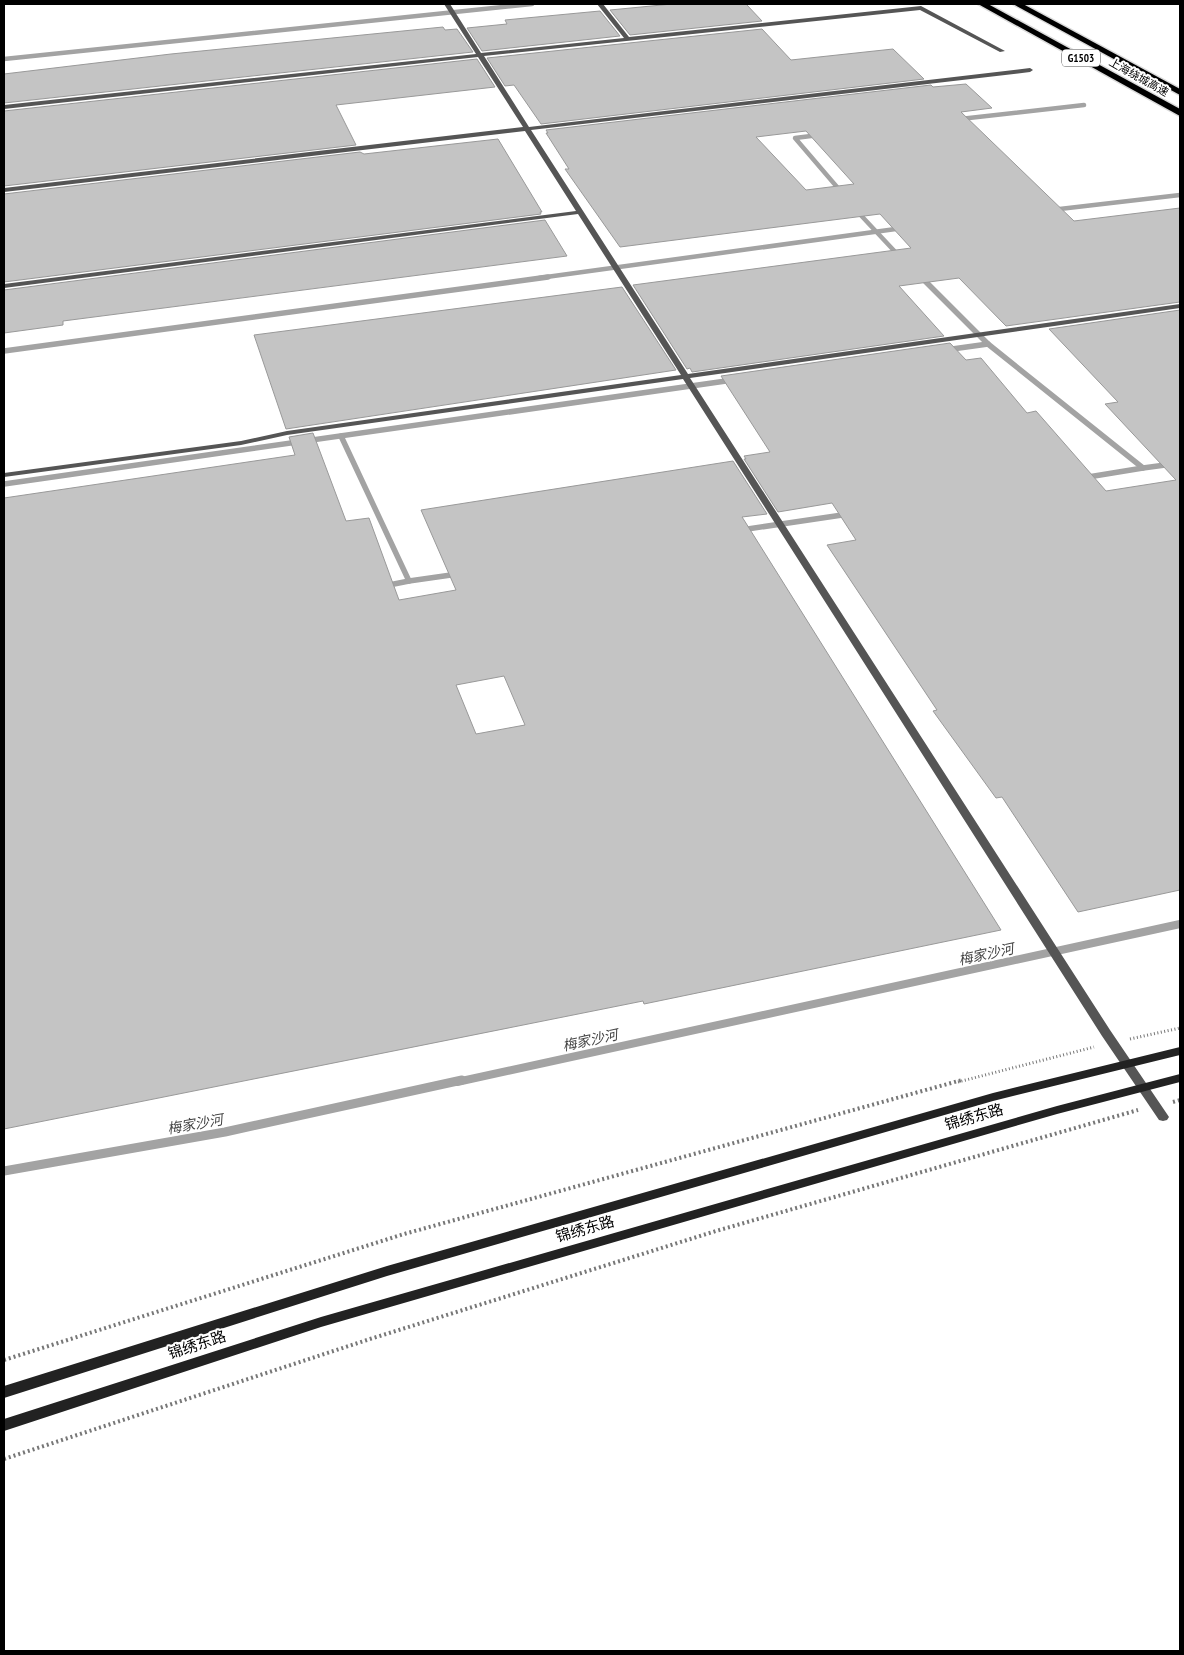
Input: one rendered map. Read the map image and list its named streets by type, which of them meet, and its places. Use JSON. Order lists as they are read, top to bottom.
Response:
{
  "streets": {
    "highway": ["G1503", "上海绕城高速"],
    "main road": ["锦绣东路"]
  },
  "water": ["梅家沙河"]
}
